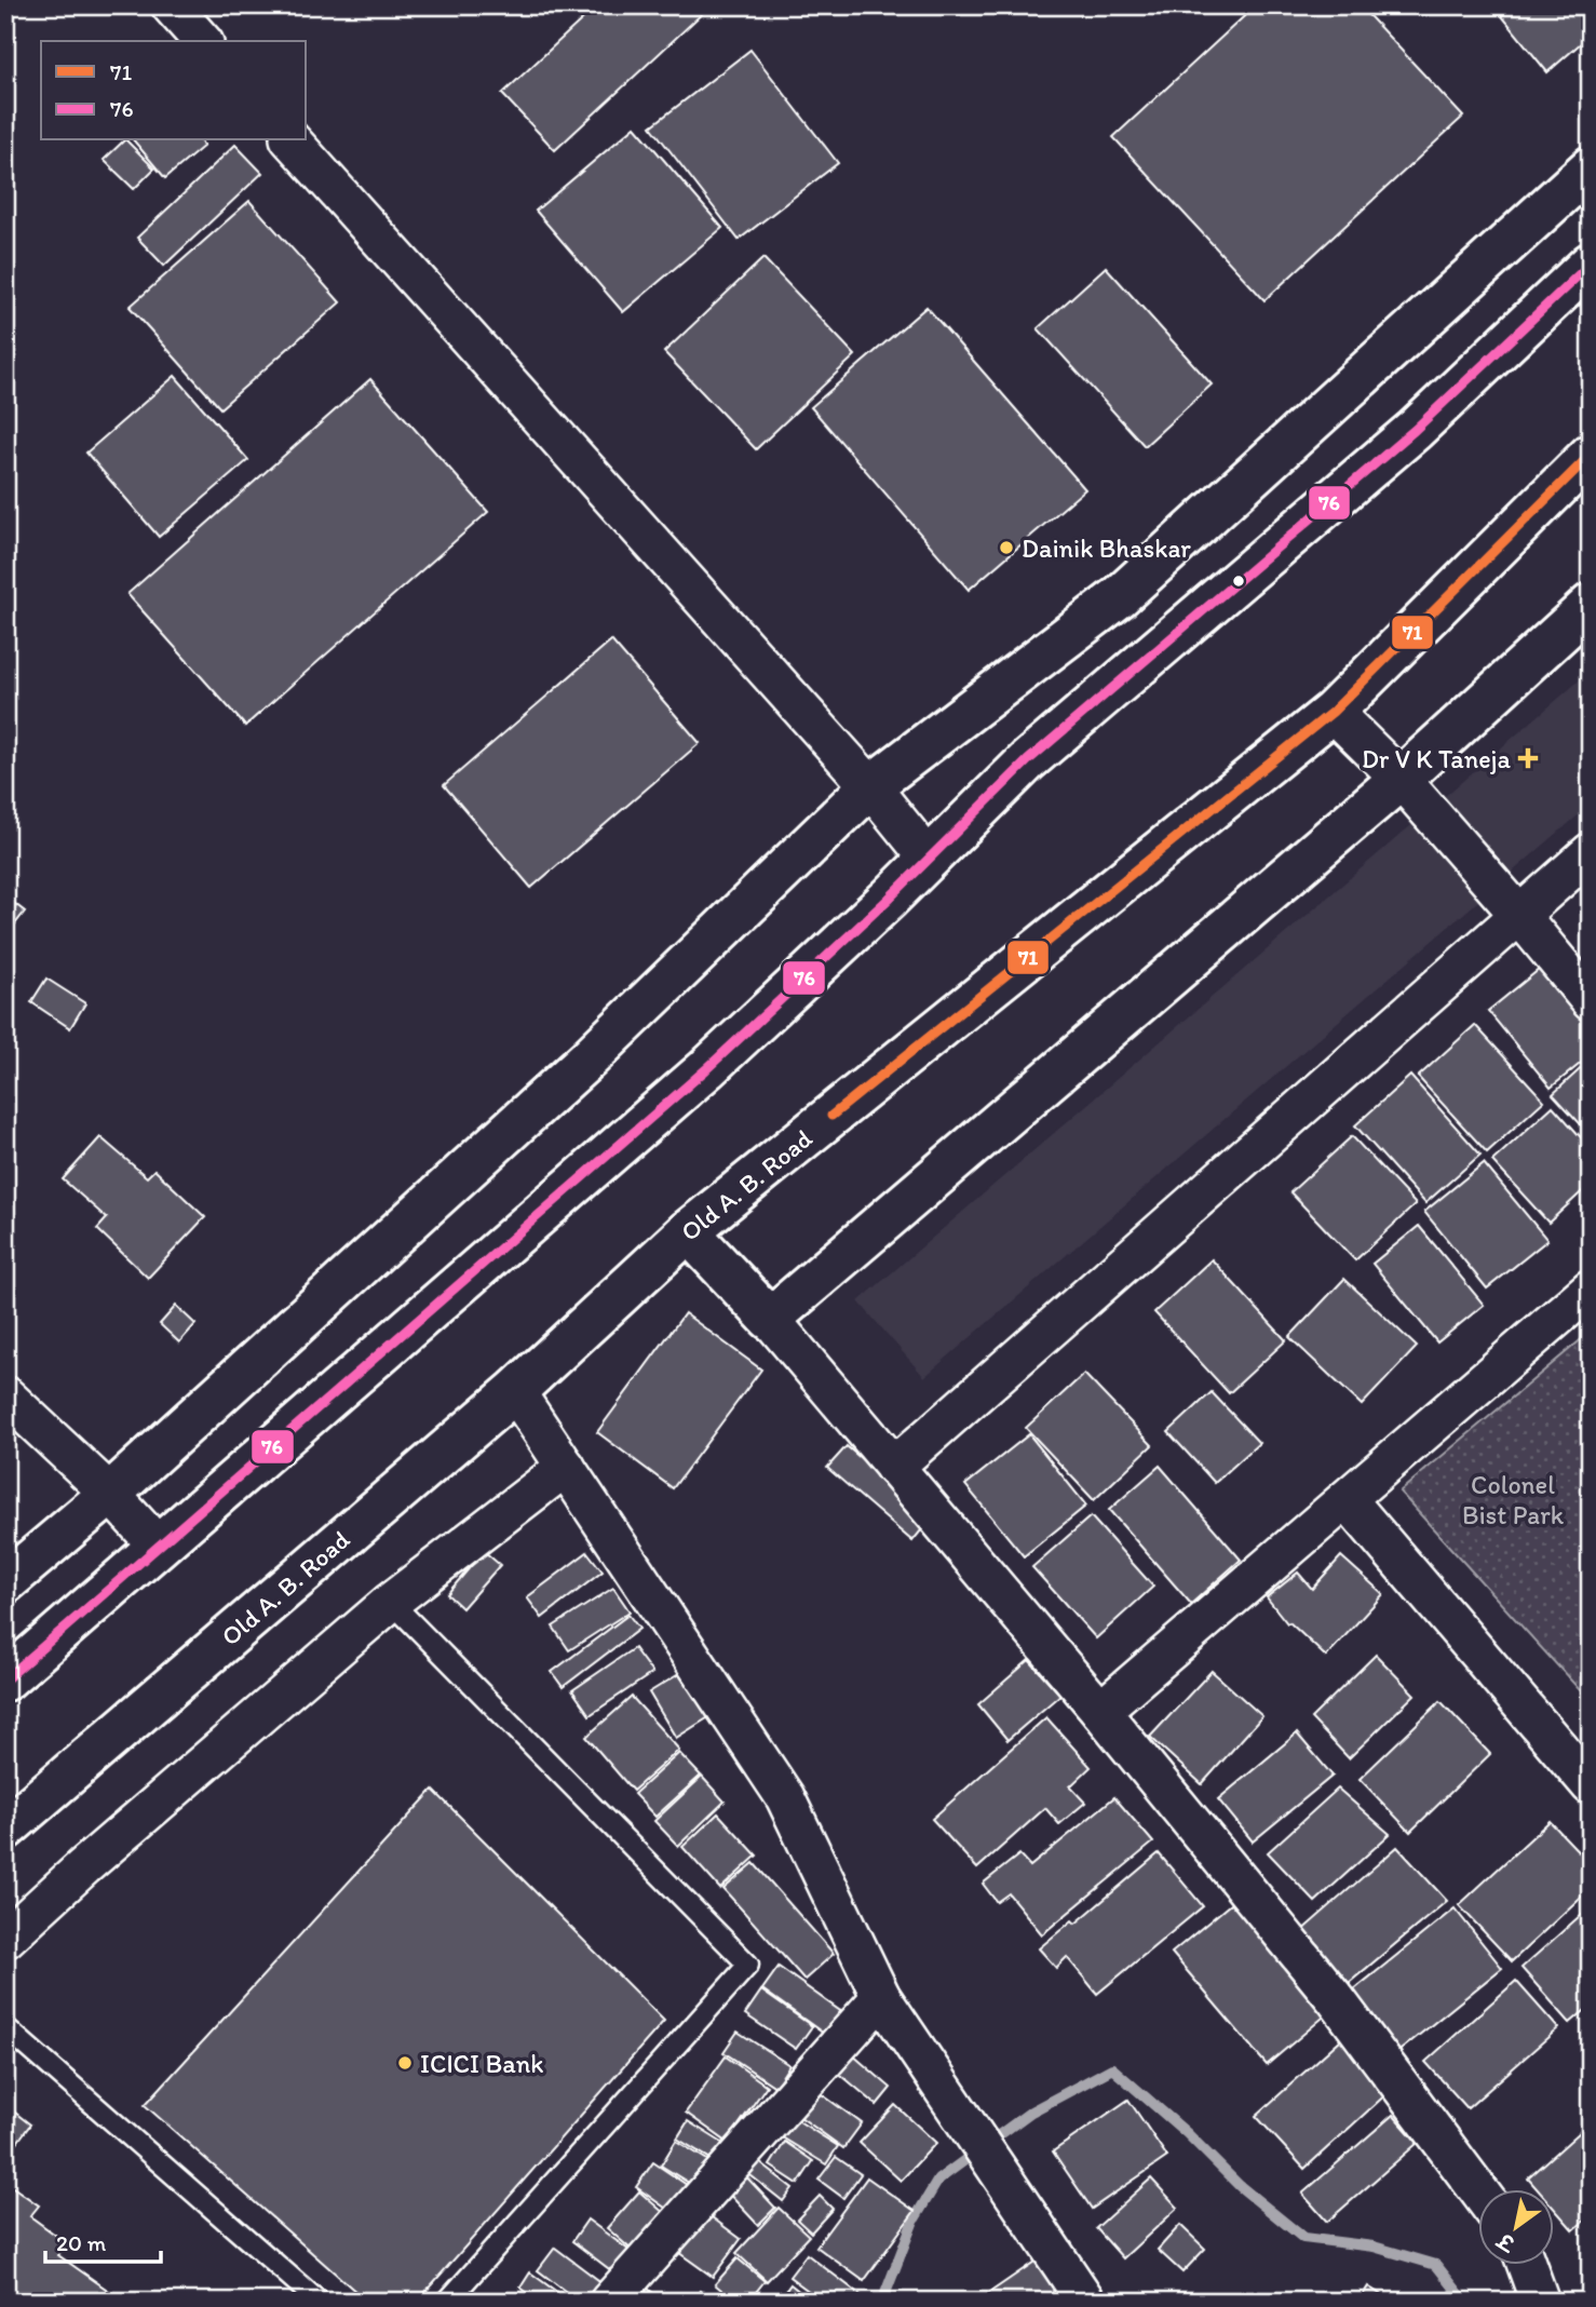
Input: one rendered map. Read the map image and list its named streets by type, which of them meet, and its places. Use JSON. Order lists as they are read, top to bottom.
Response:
{
  "streets": {
    "main road": ["Old A. B. Road"]
  },
  "parks": ["Colonel Bist Park"],
  "places": {
    "other": ["Dainik Bhaskar", "ICICI Bank"],
    "health": ["Dr V K Taneja"]
  },
  "lines": ["transit line 76", "transit line 71"],
  "legend": ["71", "76"],
  "scale_bar": "20 m",
  "north": "bottom left"
}
